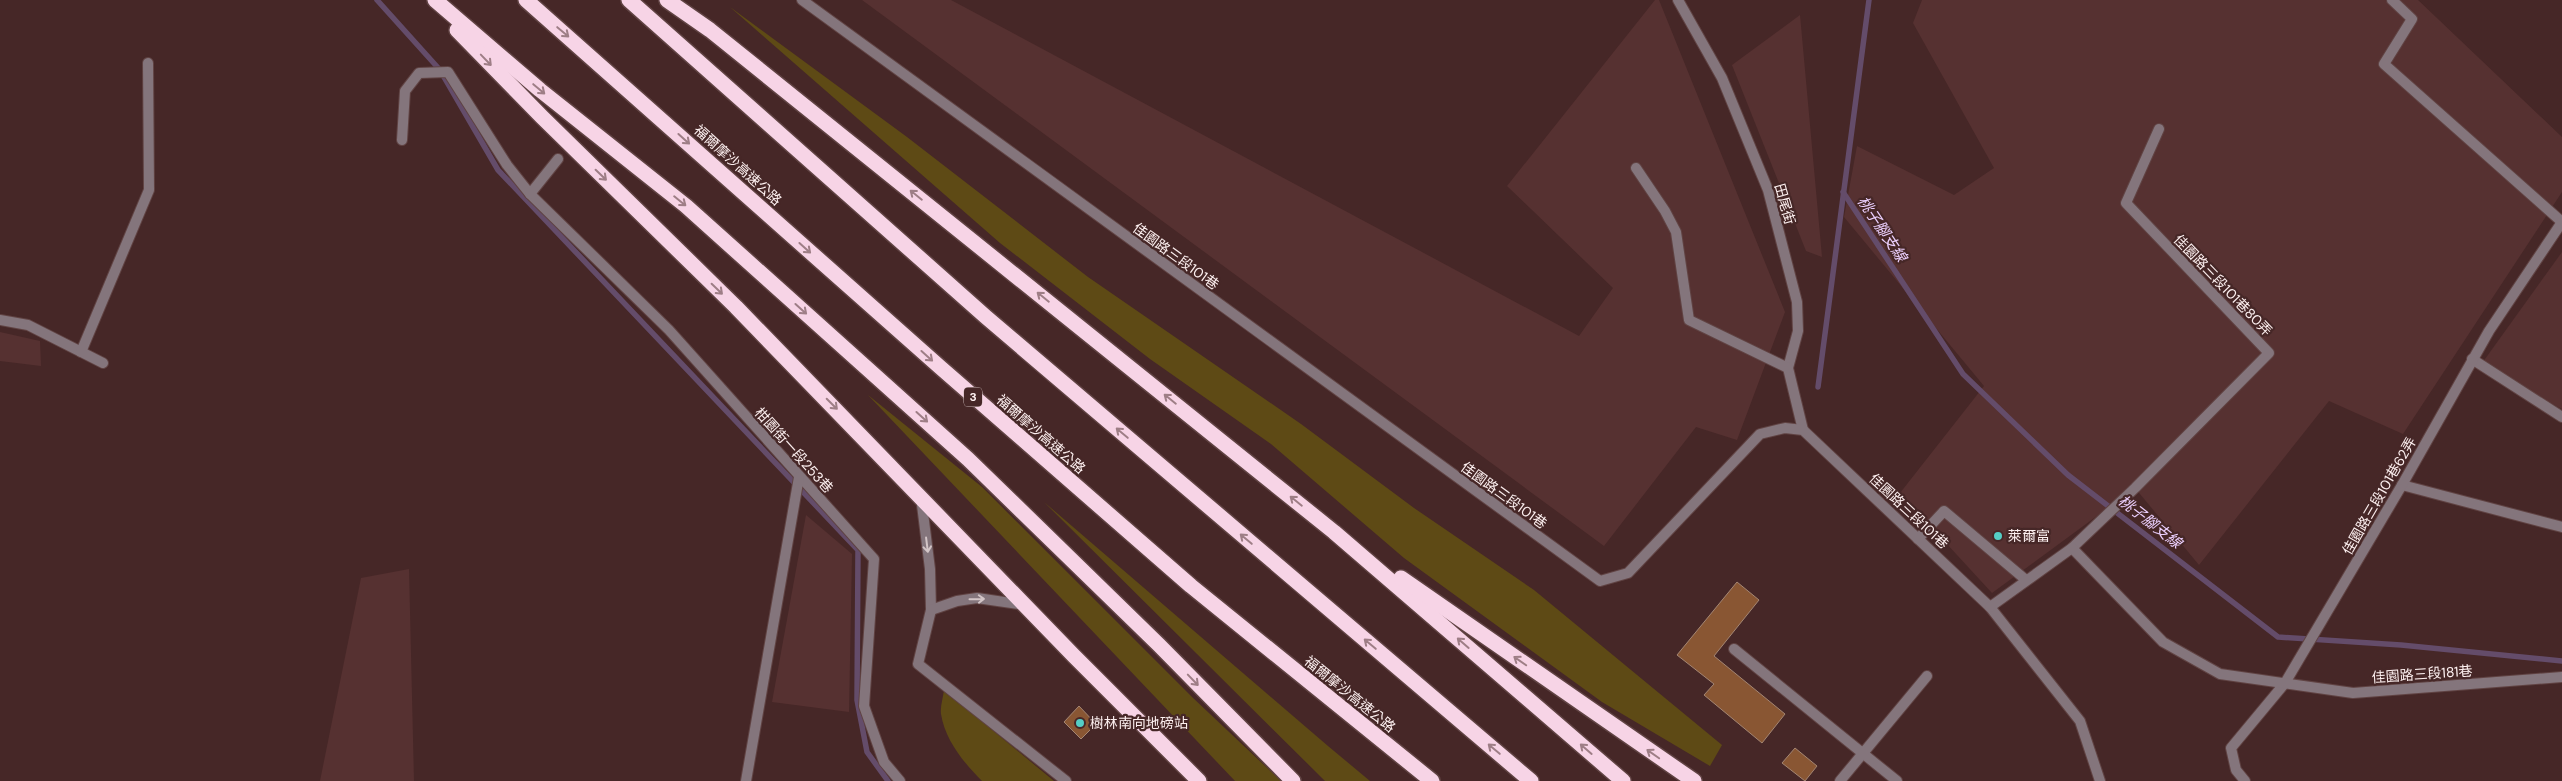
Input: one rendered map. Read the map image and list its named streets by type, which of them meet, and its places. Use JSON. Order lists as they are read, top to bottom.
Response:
{
  "streets": {
    "highway": ["福爾摩沙高速公路", "3"],
    "street": [
      "田尾街",
      "佳園路三段101巷",
      "佳園路三段101巷80弄",
      "柑園街一段253巷",
      "佳園路三段101巷62弄",
      "佳園路三段181巷"
    ]
  },
  "crossings": [
    ["田尾街", "佳園路三段101巷"],
    ["佳園路三段101巷", "佳園路三段101巷80弄"],
    ["佳園路三段101巷62弄", "佳園路三段181巷"]
  ],
  "water": ["桃子腳支線"],
  "places": ["萊爾富", "樹林南向地磅站"]
}
